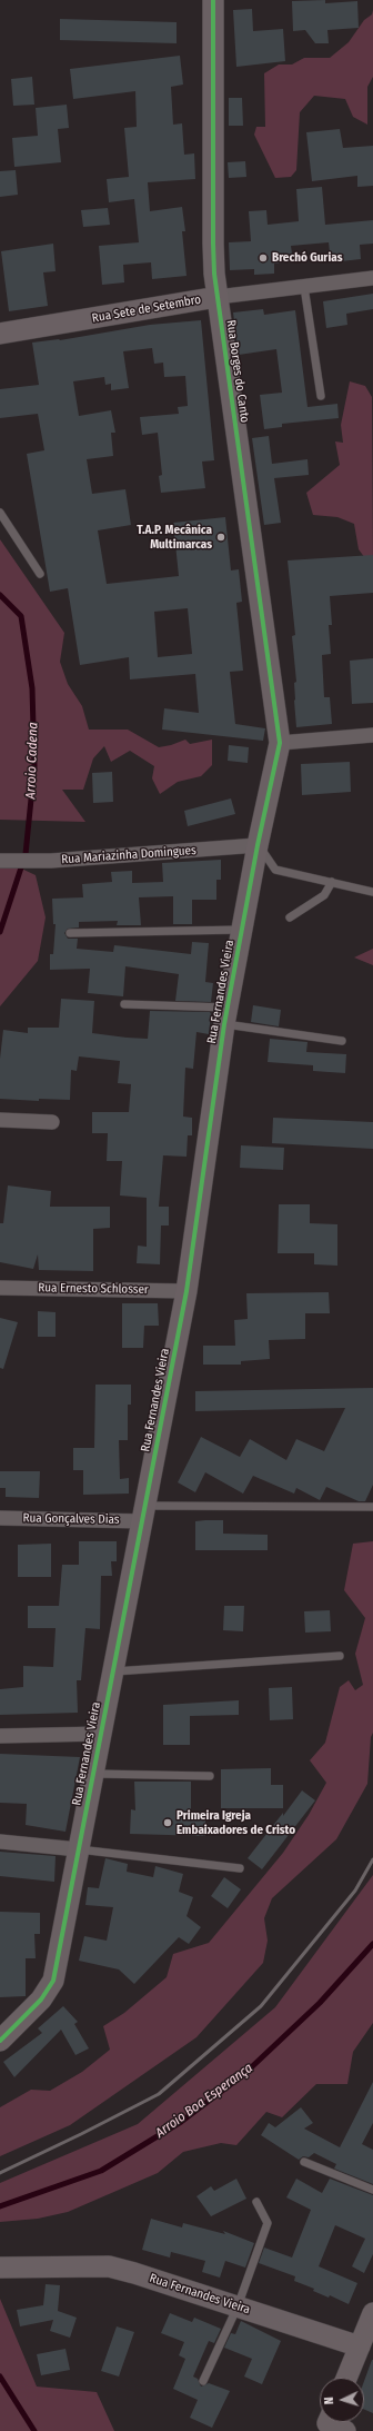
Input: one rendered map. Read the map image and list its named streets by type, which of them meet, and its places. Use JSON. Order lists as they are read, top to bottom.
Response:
{
  "streets": {
    "street": [
      "Rua Sete de Setembro",
      "Rua Borges do Canto",
      "Rua Mariazinha Domingues",
      "Rua Fernandes Vieira",
      "Rua Ernesto Schlosser",
      "Rua Gonçalves Dias"
    ]
  },
  "crossings": [
    ["Rua Sete de Setembro", "Rua Borges do Canto"],
    ["Rua Borges do Canto", "Rua Fernandes Vieira"],
    ["Rua Mariazinha Domingues", "Rua Fernandes Vieira"],
    ["Rua Fernandes Vieira", "Rua Ernesto Schlosser"],
    ["Rua Fernandes Vieira", "Rua Gonçalves Dias"]
  ],
  "water": ["Arroio Cadena", "Arroio Boa Esperança"],
  "places": ["Brechó Gurias", "T.A.P. Mecânica Multimarcas", "Primeira Igreja Embaixadores de Cristo"],
  "north": "left"
}
